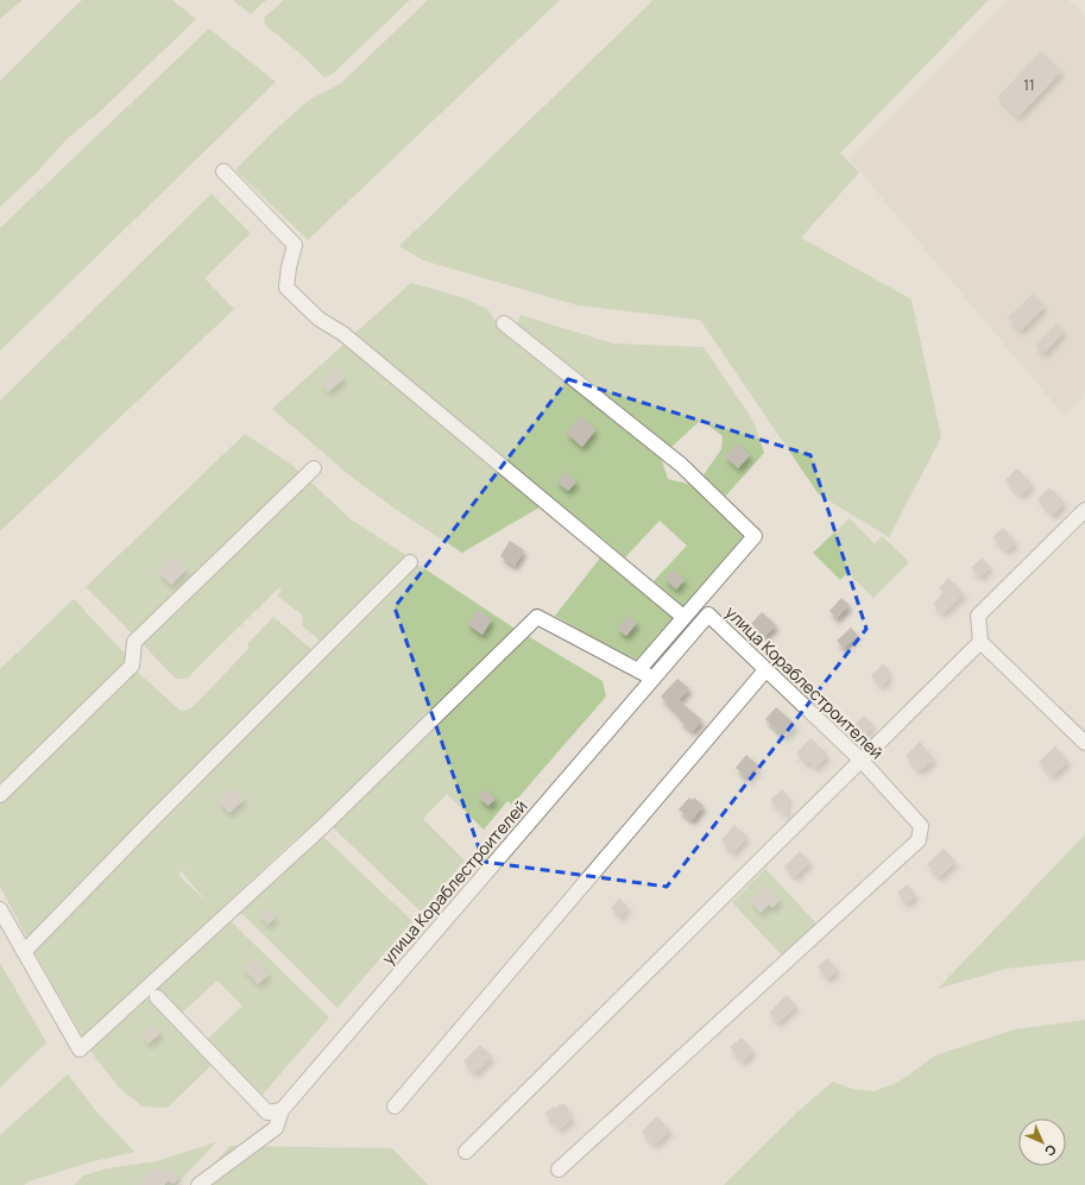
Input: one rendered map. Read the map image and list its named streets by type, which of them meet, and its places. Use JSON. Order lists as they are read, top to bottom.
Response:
{
  "streets": {
    "street": ["улица Кораблестроителей"]
  },
  "house_numbers": ["11"],
  "north": "bottom right"
}
